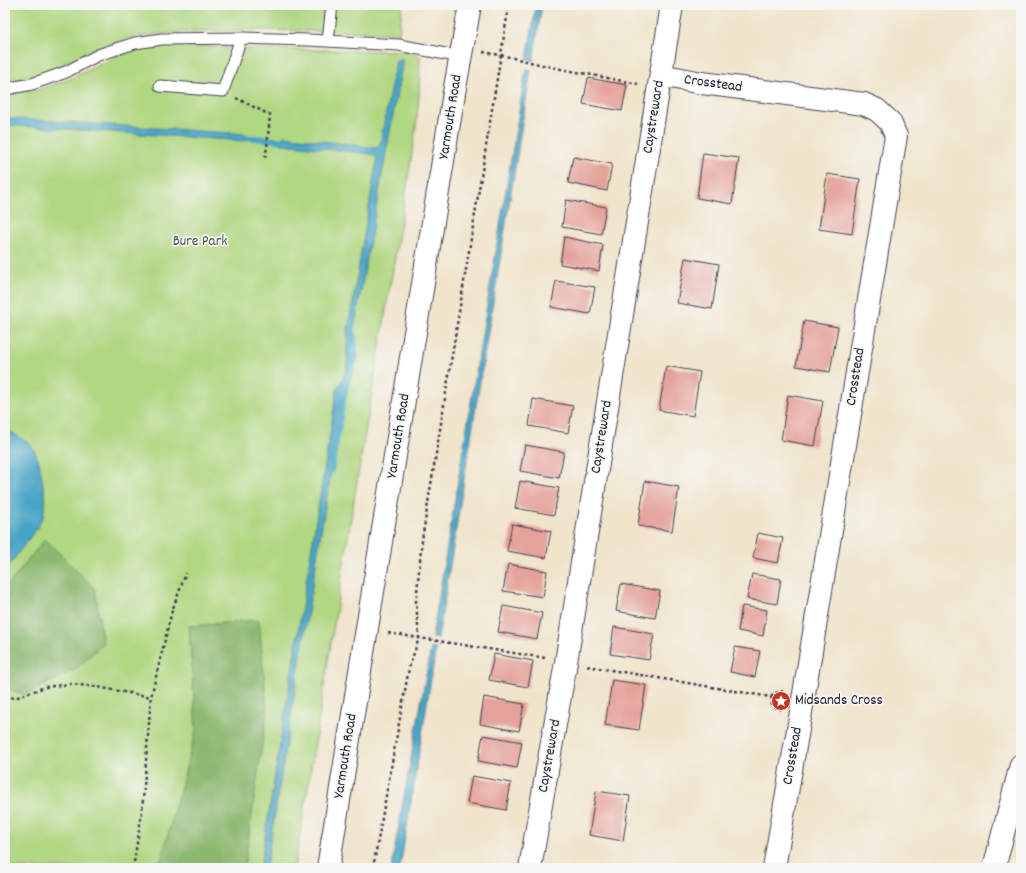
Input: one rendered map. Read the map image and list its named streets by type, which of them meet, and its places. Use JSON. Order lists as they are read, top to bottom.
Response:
{
  "streets": {
    "street": ["Crosstead", "Yarmouth Road", "Caystreward"]
  },
  "crossings": [
    ["Crosstead", "Caystreward"]
  ],
  "parks": ["Bure Park"],
  "places": {
    "place": ["Midsands Cross"]
  }
}
